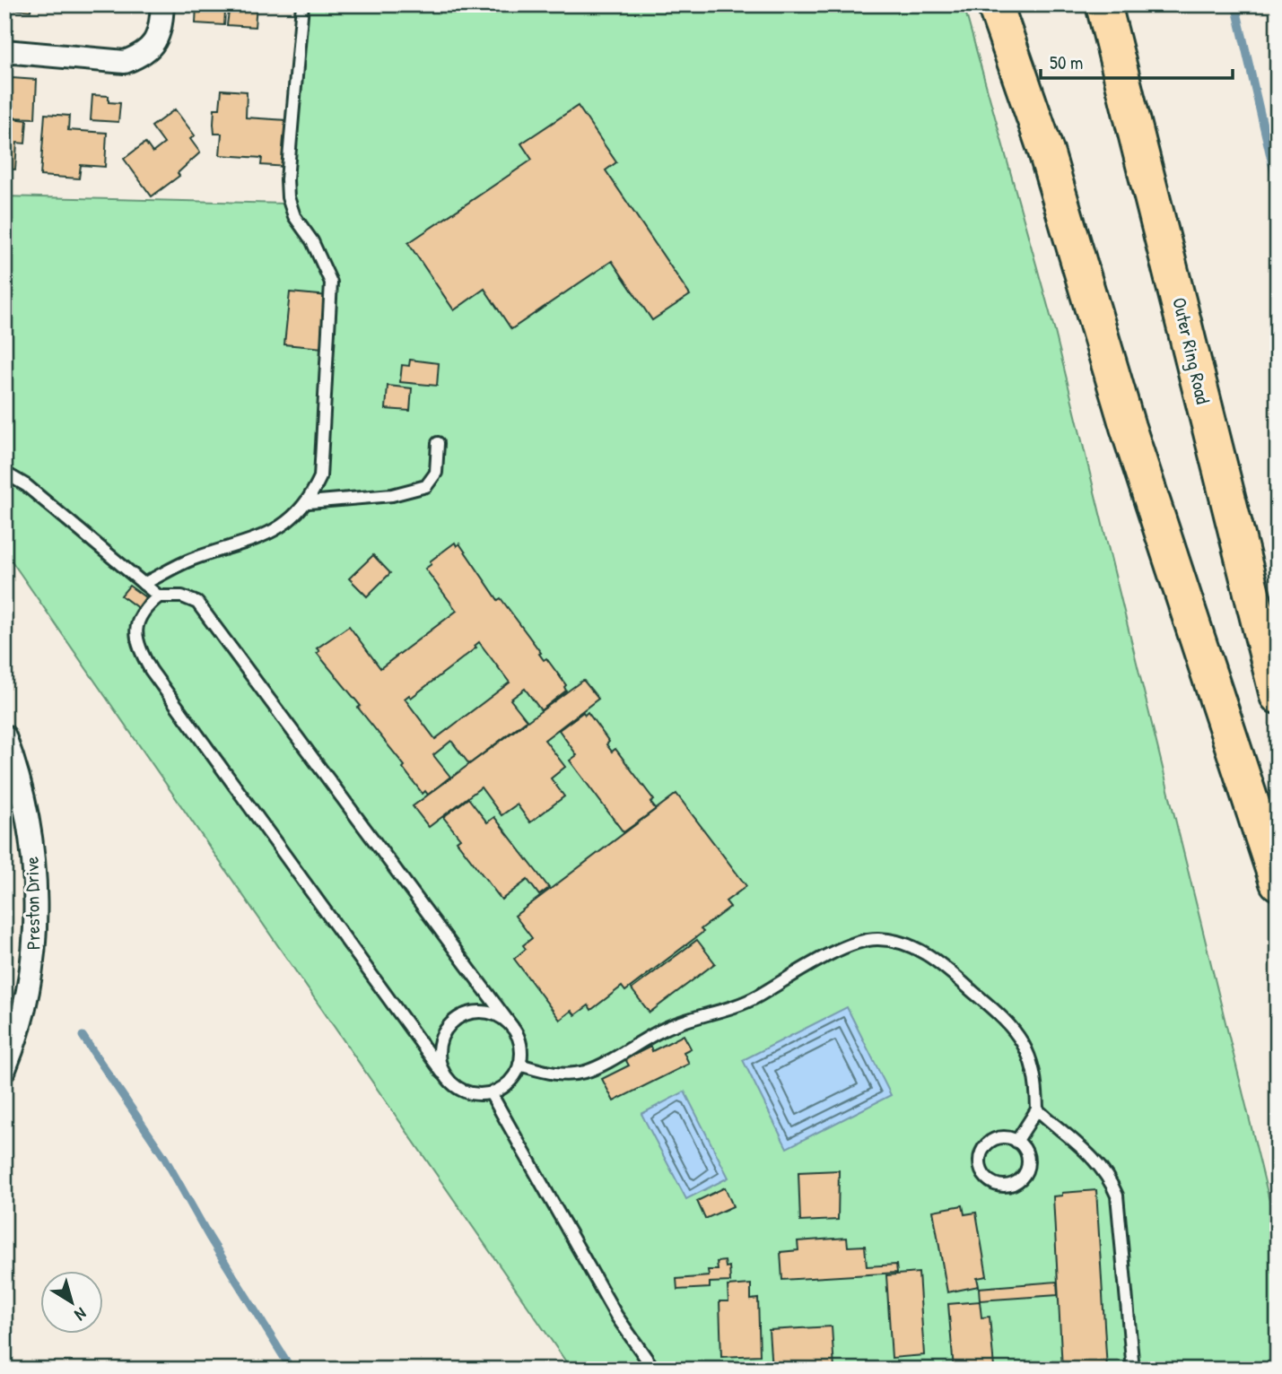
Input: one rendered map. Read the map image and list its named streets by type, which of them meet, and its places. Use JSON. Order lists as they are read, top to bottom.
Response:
{
  "streets": {
    "highway": ["Outer Ring Road"],
    "street": ["Preston Drive"]
  },
  "scale_bar": "50 m",
  "north": "bottom right"
}
